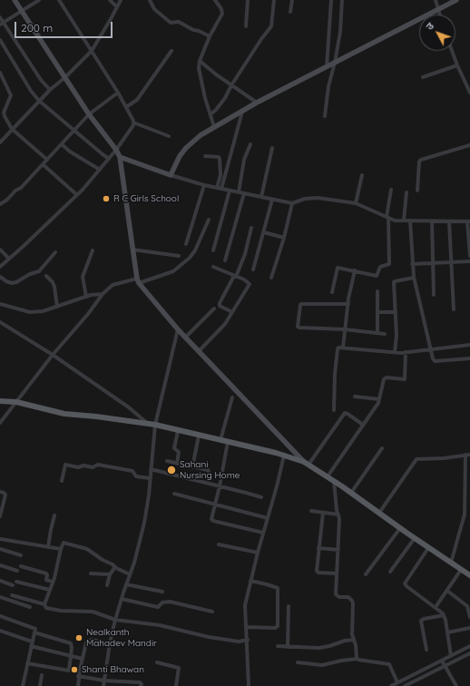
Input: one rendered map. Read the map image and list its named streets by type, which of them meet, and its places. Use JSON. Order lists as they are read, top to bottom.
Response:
{
  "places": [
    "R C Girls School",
    "Sahani Nursing Home",
    "Nealkanth Mahadev Mandir",
    "Shanti Bhawan"
  ],
  "scale_bar": "200 m",
  "north": "top left"
}
